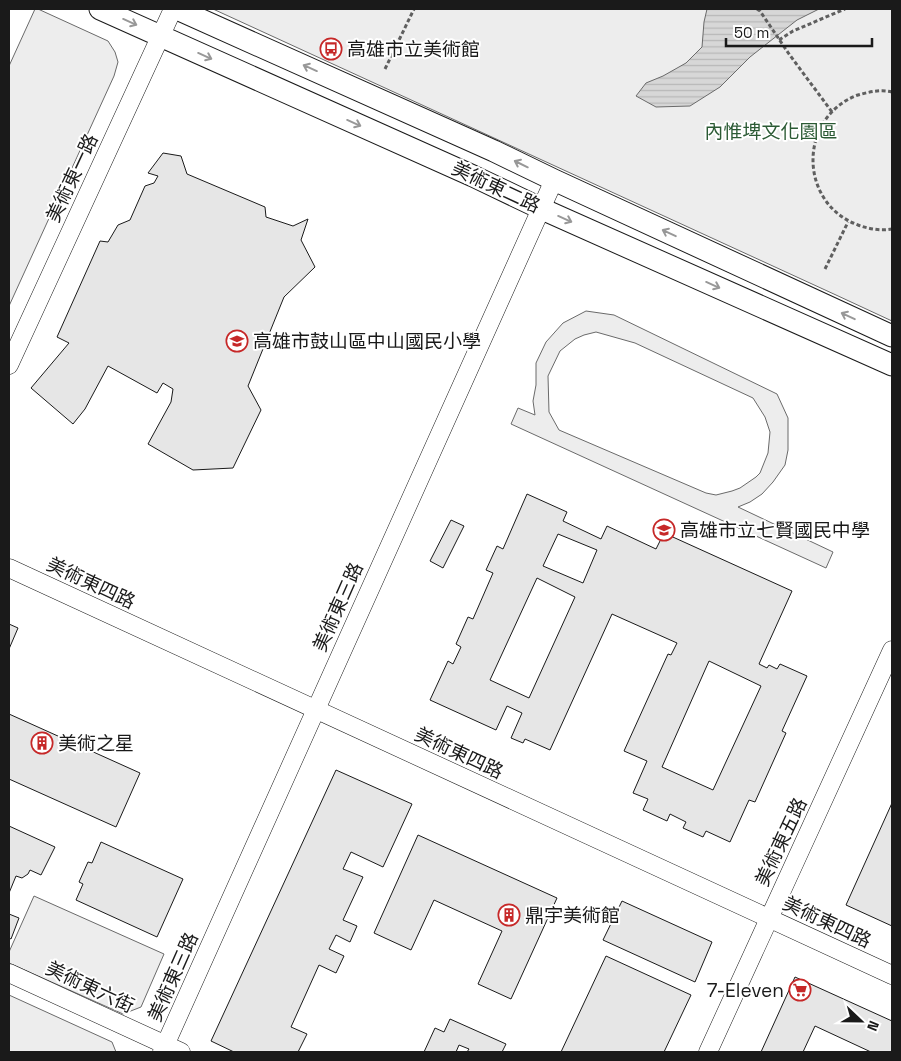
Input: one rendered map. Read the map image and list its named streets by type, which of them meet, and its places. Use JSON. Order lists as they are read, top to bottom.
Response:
{
  "streets": {
    "street": [
      "美術東一路",
      "美術東二路",
      "美術東四路",
      "美術東三路",
      "美術東五路",
      "美術東六街"
    ]
  },
  "crossings": [
    ["美術東一路", "美術東二路"],
    ["美術東二路", "美術東三路"],
    ["美術東四路", "美術東三路"],
    ["美術東四路", "美術東五路"],
    ["美術東三路", "美術東六街"]
  ],
  "parks": ["內惟埤文化園區"],
  "places": {
    "bus stop": ["高雄市立美術館"],
    "school or university": ["高雄市鼓山區中山國民小學", "高雄市立七賢國民中學"],
    "building": ["美術之星", "鼎宇美術館"],
    "supermarket": ["7-Eleven"]
  },
  "scale_bar": "50 m",
  "north": "right"
}
